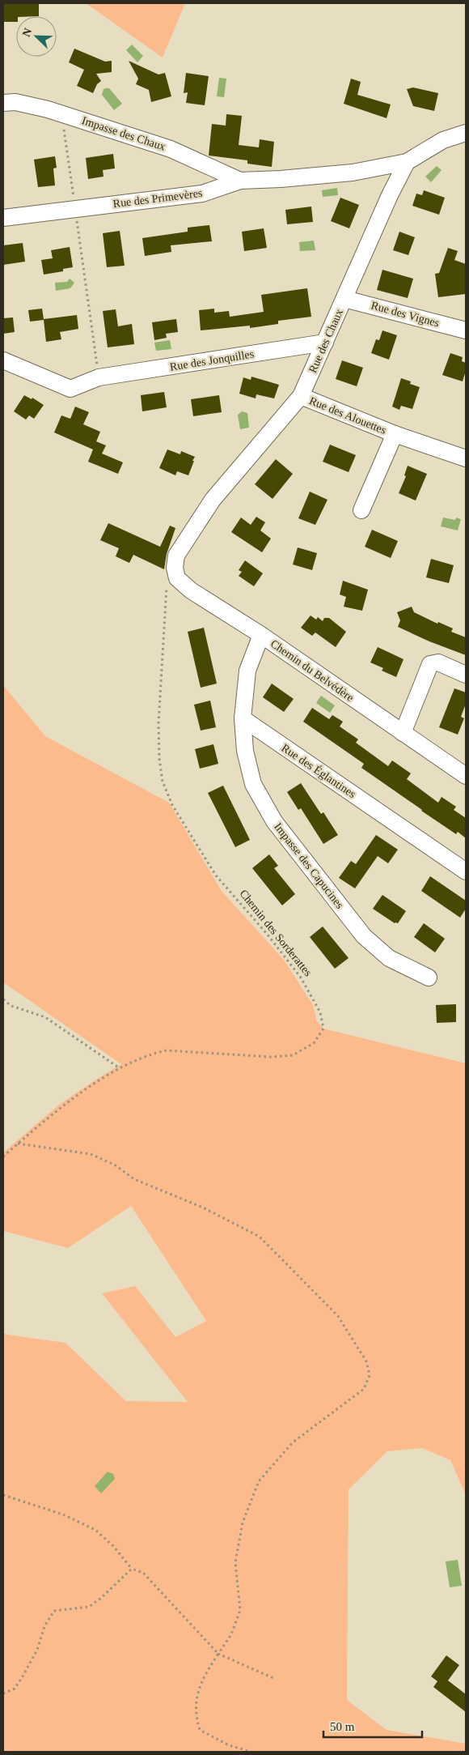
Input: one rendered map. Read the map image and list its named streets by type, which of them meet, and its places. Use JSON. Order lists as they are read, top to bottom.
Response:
{
  "streets": {
    "street": [
      "Impasse des Chaux",
      "Rue des Primevères",
      "Rue des Vignes",
      "Rue des Chaux",
      "Rue des Jonquilles",
      "Rue des Alouettes",
      "Chemin du Belvédère",
      "Rue des Églantines",
      "Impasse des Capucines"
    ],
    "path": ["Chemin des Sorderattes"]
  },
  "crossings": [
    ["Impasse des Chaux", "Rue des Primevères"],
    ["Rue des Primevères", "Rue des Chaux"],
    ["Rue des Vignes", "Rue des Chaux"],
    ["Rue des Chaux", "Rue des Jonquilles"],
    ["Rue des Chaux", "Rue des Alouettes"],
    ["Rue des Chaux", "Chemin du Belvédère"],
    ["Rue des Chaux", "Chemin des Sorderattes"],
    ["Chemin du Belvédère", "Chemin des Sorderattes"],
    ["Rue des Églantines", "Impasse des Capucines"]
  ],
  "scale_bar": "50 m",
  "north": "top left"
}
